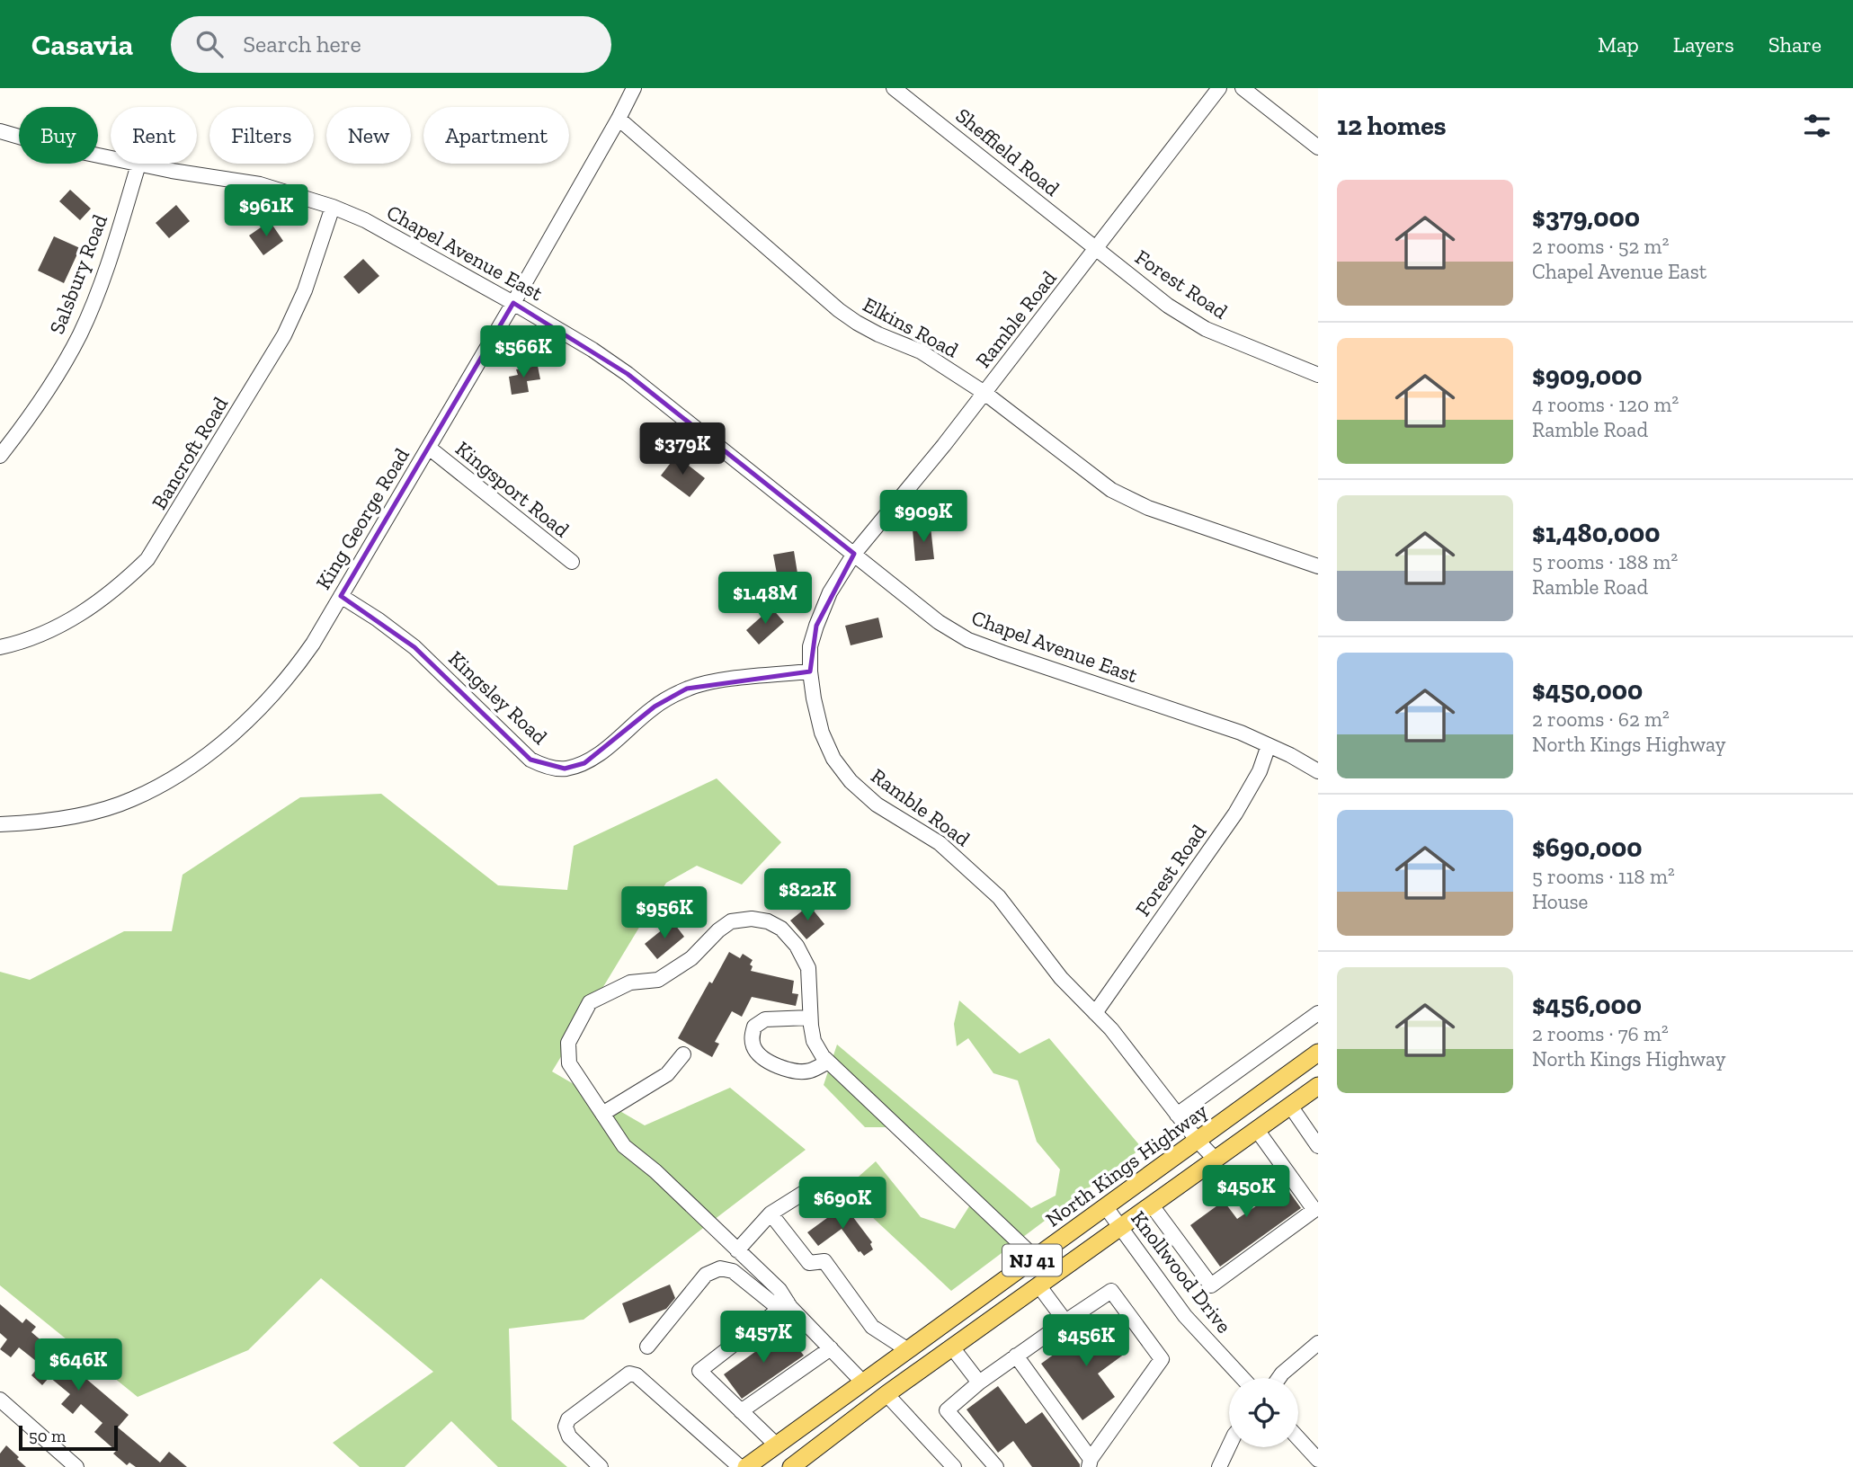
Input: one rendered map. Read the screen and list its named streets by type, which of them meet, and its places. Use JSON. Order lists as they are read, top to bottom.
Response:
{
  "streets": {
    "main road": ["North Kings Highway", "NJ 41"],
    "street": [
      "Sheffield Road",
      "Chapel Avenue East",
      "Salsbury Road",
      "Forest Road",
      "Ramble Road",
      "Elkins Road",
      "Bancroft Road",
      "Kingsport Road",
      "King George Road",
      "Kingsley Road",
      "Knollwood Drive"
    ]
  },
  "crossings": [
    ["Sheffield Road", "Forest Road"],
    ["Sheffield Road", "Ramble Road"],
    ["Chapel Avenue East", "Salsbury Road"],
    ["Chapel Avenue East", "Forest Road"],
    ["Chapel Avenue East", "Ramble Road"],
    ["Chapel Avenue East", "Bancroft Road"],
    ["Chapel Avenue East", "King George Road"],
    ["Forest Road", "Ramble Road"],
    ["Ramble Road", "Elkins Road"],
    ["Ramble Road", "Kingsley Road"],
    ["Ramble Road", "North Kings Highway"],
    ["Ramble Road", "NJ 41"],
    ["Elkins Road", "King George Road"],
    ["Kingsport Road", "King George Road"],
    ["King George Road", "Kingsley Road"],
    ["North Kings Highway", "Knollwood Drive"],
    ["NJ 41", "Knollwood Drive"]
  ],
  "scale_bar": "50 m",
  "page": {
    "header": "Casavia",
    "search": "Search here",
    "nav": ["Map", "Layers", "Share"],
    "heading": "12 homes",
    "chip": [
      "Buy",
      "Rent",
      "Filters",
      "New",
      "Apartment"
    ],
    "list": [
      {
        "name": "$379,000",
        "note": "2 rooms · 52 m² · Chapel Avenue East"
      },
      {
        "name": "$909,000",
        "note": "4 rooms · 120 m² · Ramble Road"
      },
      {
        "name": "$1,480,000",
        "note": "5 rooms · 188 m² · Ramble Road"
      },
      {
        "name": "$450,000",
        "note": "2 rooms · 62 m² · North Kings Highway"
      },
      {
        "name": "$690,000",
        "note": "5 rooms · 118 m² · House"
      },
      {
        "name": "$456,000",
        "note": "2 rooms · 76 m² · North Kings Highway"
      }
    ],
    "price": [
      "$961K",
      "$566K",
      "$379K",
      "$909K",
      "$1.48M",
      "$822K",
      "$956K",
      "$450K",
      "$690K",
      "$457K",
      "$456K",
      "$646K"
    ],
    "scale": "50 m"
  }
}
